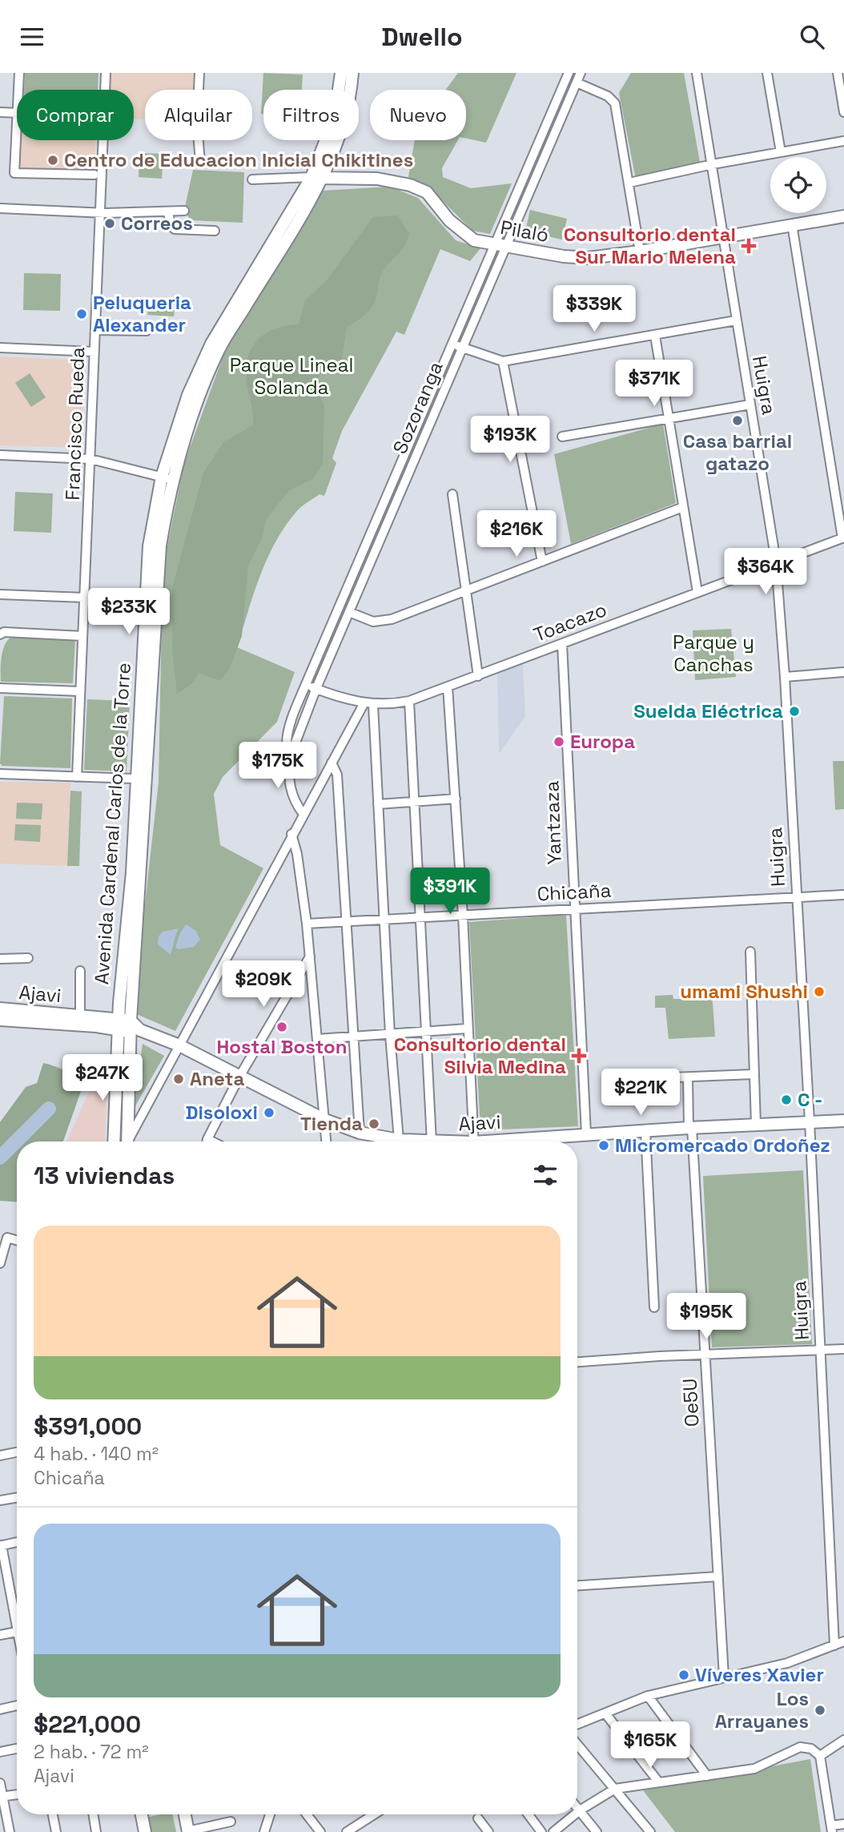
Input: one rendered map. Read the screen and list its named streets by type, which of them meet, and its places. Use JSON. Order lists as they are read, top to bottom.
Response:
{
  "streets": {
    "street": [
      "Pilaló",
      "Huigra",
      "Sozoranga",
      "Francisco Rueda",
      "Toacazo",
      "Yantzaza",
      "Avenida Cardenal Carlos de la Torre",
      "Chicaña",
      "Ajavi",
      "Oe5U"
    ]
  },
  "crossings": [
    ["Pilaló", "Huigra"],
    ["Pilaló", "Sozoranga"],
    ["Pilaló", "Avenida Cardenal Carlos de la Torre"],
    ["Huigra", "Toacazo"],
    ["Huigra", "Chicaña"],
    ["Huigra", "Ajavi"],
    ["Sozoranga", "Toacazo"],
    ["Toacazo", "Yantzaza"],
    ["Yantzaza", "Chicaña"],
    ["Yantzaza", "Ajavi"],
    ["Avenida Cardenal Carlos de la Torre", "Ajavi"],
    ["Ajavi", "Oe5U"]
  ],
  "parks": ["Parque Lineal Solanda", "Parque y Canchas"],
  "places": {
    "other": [
      "Centro de Educacion Inicial Chikitines",
      "Correos",
      "Peluqueria Alexander",
      "Casa barrial gatazo",
      "Suelda Eléctrica",
      "Europa",
      "umami Shushi",
      "Hostal Boston",
      "Aneta",
      "C -",
      "Disoloxi",
      "Tienda",
      "Micromercado Ordoñez",
      "Víveres Xavier",
      "Los Arrayanes"
    ],
    "health": ["Consultorio dental Sur Mario Melena", "Consultorio dental Silvia Medina"]
  },
  "page": {
    "header": "Dwello",
    "chip": [
      "Comprar",
      "Alquilar",
      "Filtros",
      "Nuevo"
    ],
    "price": [
      "$339K",
      "$371K",
      "$193K",
      "$216K",
      "$364K",
      "$233K",
      "$175K",
      "$391K",
      "$209K",
      "$247K",
      "$221K",
      "$195K",
      "$165K"
    ],
    "heading": "13 viviendas",
    "list": [
      {
        "name": "$391,000",
        "note": "4 hab. · 140 m² · Chicaña"
      },
      {
        "name": "$221,000",
        "note": "2 hab. · 72 m² · Ajavi"
      }
    ]
  }
}
